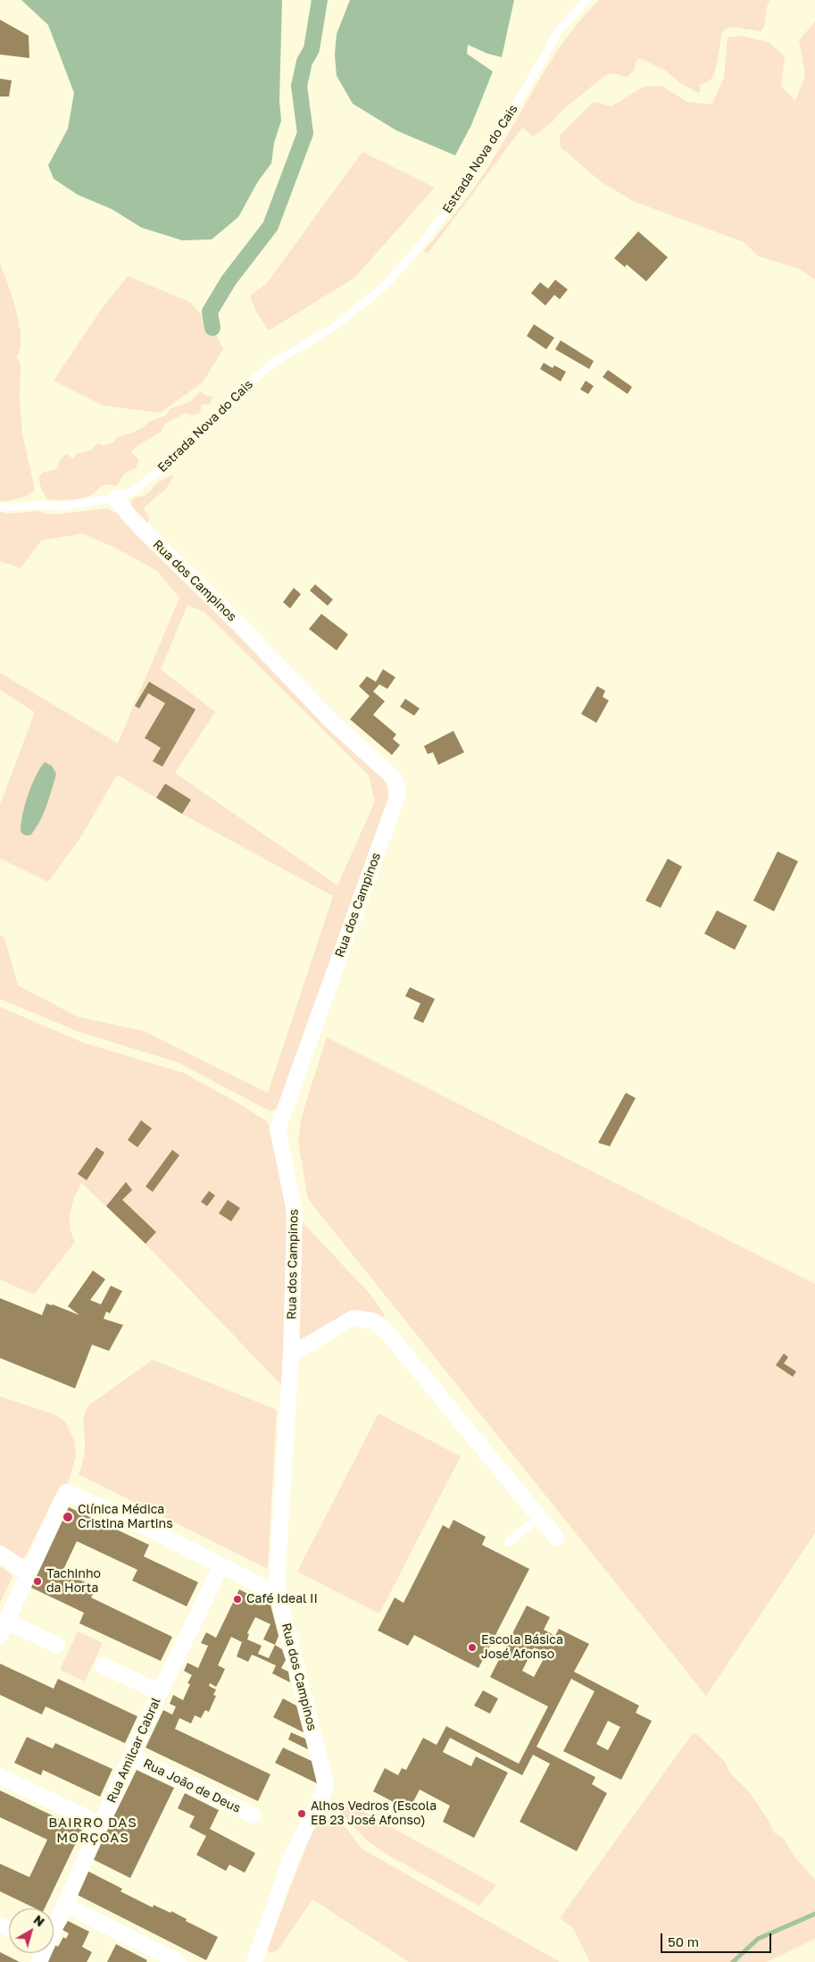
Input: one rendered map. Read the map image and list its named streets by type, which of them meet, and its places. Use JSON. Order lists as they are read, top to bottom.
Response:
{
  "streets": {
    "street": ["Rua dos Campinos", "Rua Amilcar Cabral", "Rua João de Deus"],
    "lane": ["Estrada Nova do Cais"]
  },
  "crossings": [
    ["Estrada Nova do Cais", "Rua dos Campinos"],
    ["Rua Amilcar Cabral", "Rua João de Deus"]
  ],
  "districts": ["BAIRRO DAS MORÇOAS"],
  "places": [
    "Clínica Médica Cristina Martins",
    "Tachinho da Horta",
    "Café Ideal II",
    "Escola Básica José Afonso",
    "Alhos Vedros (Escola EB 23 José Afonso)"
  ],
  "scale_bar": "50 m",
  "north": "top right"
}
